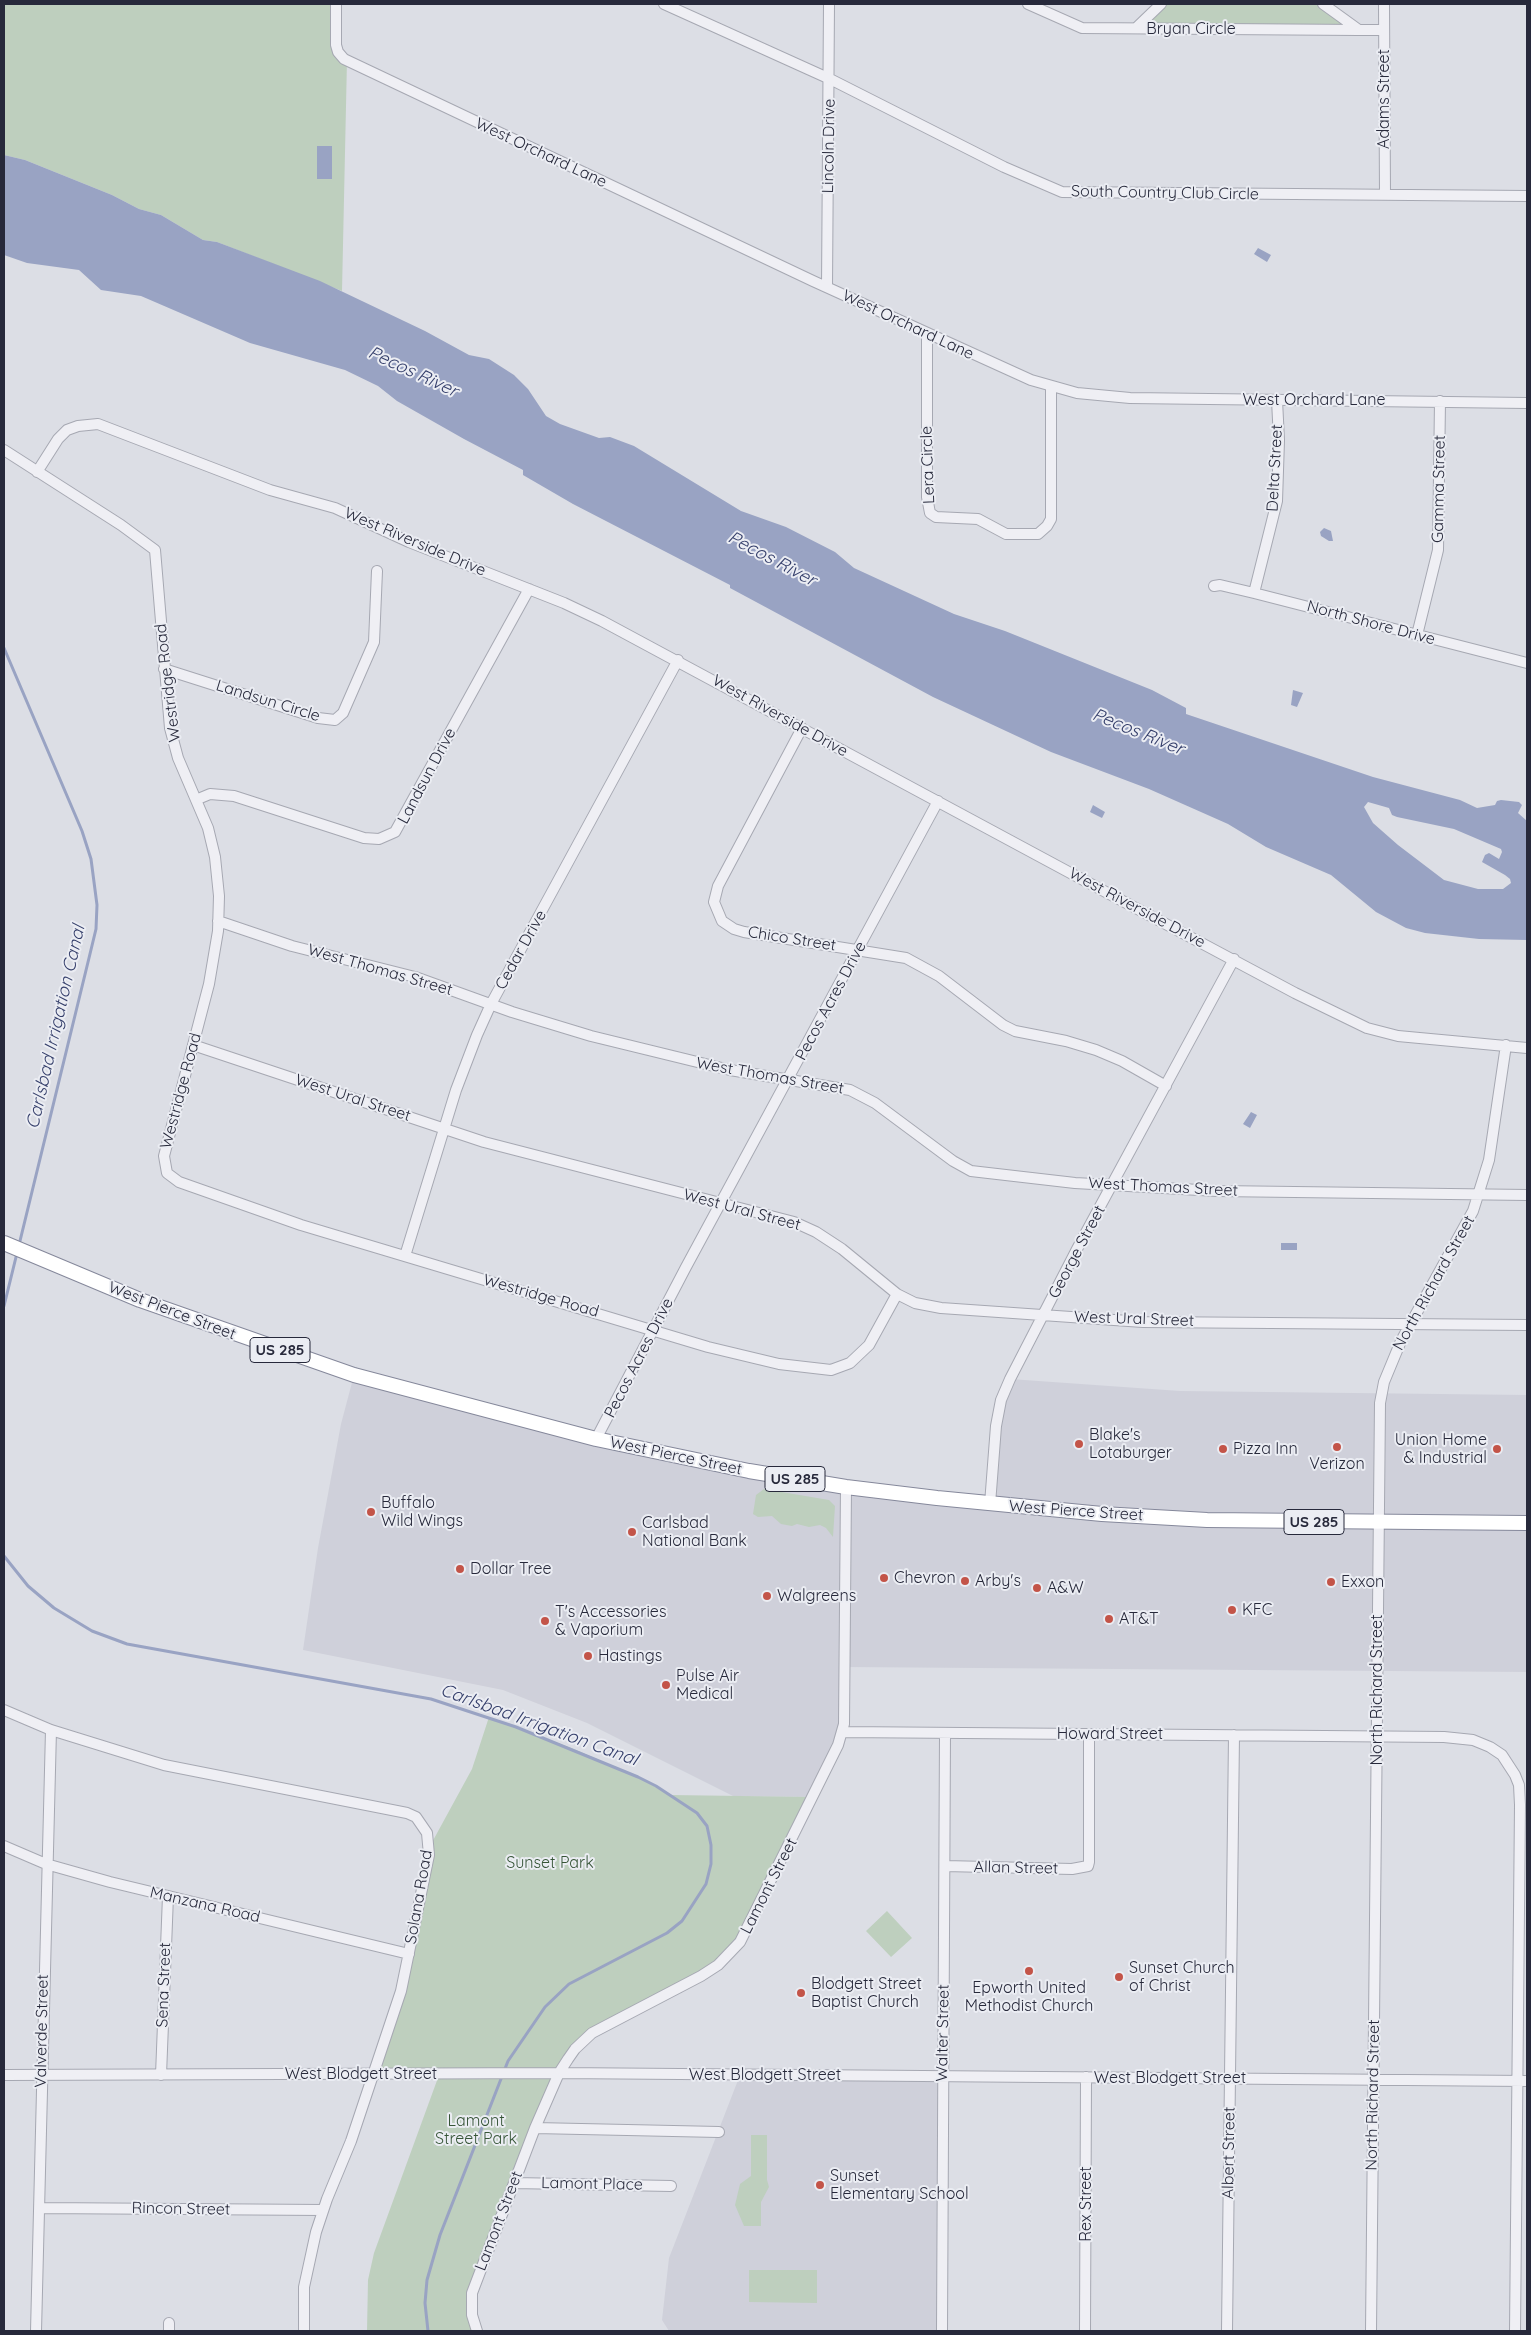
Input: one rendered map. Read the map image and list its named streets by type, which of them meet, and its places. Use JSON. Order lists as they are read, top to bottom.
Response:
{
  "streets": {
    "highway": ["West Pierce Street", "US 285"],
    "street": [
      "Bryan Circle",
      "Adams Street",
      "Lincoln Drive",
      "West Orchard Lane",
      "South Country Club Circle",
      "Lera Circle",
      "Delta Street",
      "Gamma Street",
      "West Riverside Drive",
      "North Shore Drive",
      "Westridge Road",
      "Landsun Circle",
      "Landsun Drive",
      "Chico Street",
      "Cedar Drive",
      "West Thomas Street",
      "Pecos Acres Drive",
      "West Ural Street",
      "George Street",
      "North Richard Street",
      "Howard Street",
      "Allan Street",
      "Lamont Street",
      "Solana Road",
      "Manzana Road",
      "Sena Street",
      "Valverde Street",
      "Walter Street",
      "West Blodgett Street",
      "Albert Street",
      "Lamont Place",
      "Rex Street",
      "Rincon Street"
    ]
  },
  "crossings": [
    ["Bryan Circle", "Adams Street"],
    ["Adams Street", "South Country Club Circle"],
    ["Lincoln Drive", "West Orchard Lane"],
    ["Lincoln Drive", "South Country Club Circle"],
    ["West Orchard Lane", "Lera Circle"],
    ["West Orchard Lane", "Delta Street"],
    ["West Orchard Lane", "Gamma Street"],
    ["Delta Street", "North Shore Drive"],
    ["Gamma Street", "North Shore Drive"],
    ["West Riverside Drive", "Westridge Road"],
    ["West Riverside Drive", "Landsun Drive"],
    ["West Riverside Drive", "Chico Street"],
    ["West Riverside Drive", "Cedar Drive"],
    ["West Riverside Drive", "Pecos Acres Drive"],
    ["West Riverside Drive", "George Street"],
    ["West Riverside Drive", "North Richard Street"],
    ["Westridge Road", "Landsun Circle"],
    ["Westridge Road", "Landsun Drive"],
    ["Westridge Road", "Cedar Drive"],
    ["Westridge Road", "West Thomas Street"],
    ["Westridge Road", "Pecos Acres Drive"],
    ["Westridge Road", "West Ural Street"],
    ["Chico Street", "Pecos Acres Drive"],
    ["Chico Street", "George Street"],
    ["Cedar Drive", "West Thomas Street"],
    ["Cedar Drive", "West Ural Street"],
    ["West Thomas Street", "Pecos Acres Drive"],
    ["West Thomas Street", "George Street"],
    ["West Thomas Street", "North Richard Street"],
    ["Pecos Acres Drive", "West Ural Street"],
    ["Pecos Acres Drive", "West Pierce Street"],
    ["West Ural Street", "George Street"],
    ["West Ural Street", "North Richard Street"],
    ["George Street", "West Pierce Street"],
    ["North Richard Street", "West Pierce Street"],
    ["North Richard Street", "Howard Street"],
    ["North Richard Street", "West Blodgett Street"],
    ["West Pierce Street", "Lamont Street"],
    ["Howard Street", "Allan Street"],
    ["Howard Street", "Lamont Street"],
    ["Howard Street", "Walter Street"],
    ["Howard Street", "West Blodgett Street"],
    ["Howard Street", "Albert Street"],
    ["Allan Street", "Walter Street"],
    ["Lamont Street", "West Blodgett Street"],
    ["Lamont Street", "Lamont Place"],
    ["Solana Road", "Manzana Road"],
    ["Solana Road", "Valverde Street"],
    ["Solana Road", "West Blodgett Street"],
    ["Solana Road", "Rincon Street"],
    ["Manzana Road", "Sena Street"],
    ["Manzana Road", "Valverde Street"],
    ["Sena Street", "West Blodgett Street"],
    ["Valverde Street", "West Blodgett Street"],
    ["Valverde Street", "Rincon Street"],
    ["Walter Street", "West Blodgett Street"],
    ["West Blodgett Street", "Albert Street"],
    ["West Blodgett Street", "Rex Street"]
  ],
  "water": ["Pecos River", "Carlsbad Irrigation Canal"],
  "parks": ["Sunset Park", "Lamont Street Park"],
  "places": [
    "Blake's Lotaburger",
    "Verizon",
    "Pizza Inn",
    "Union Home & Industrial",
    "Buffalo Wild Wings",
    "Carlsbad National Bank",
    "Dollar Tree",
    "Chevron",
    "Arby's",
    "Exxon",
    "A&W",
    "Walgreens",
    "KFC",
    "AT&T",
    "T's Accessories & Vaporium",
    "Hastings",
    "Pulse Air Medical",
    "Epworth United Methodist Church",
    "Sunset Church of Christ",
    "Blodgett Street Baptist Church",
    "Sunset Elementary School"
  ]
}
